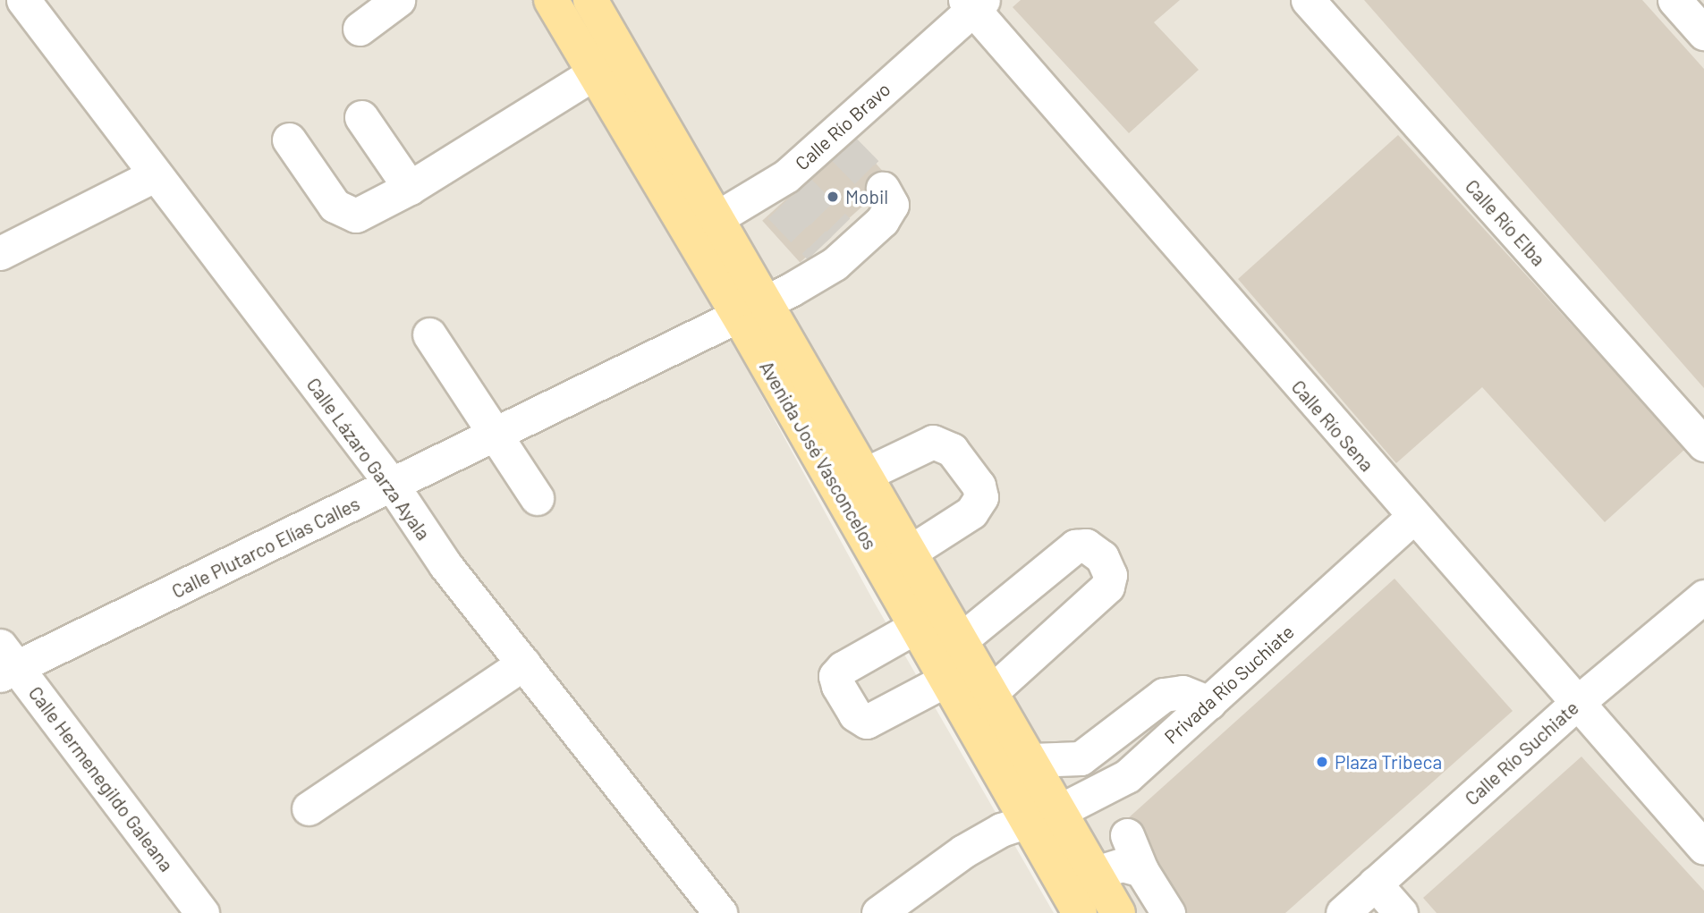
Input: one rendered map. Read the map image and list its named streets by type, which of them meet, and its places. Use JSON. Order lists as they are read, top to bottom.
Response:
{
  "streets": {
    "main road": ["Avenida José Vasconcelos"],
    "street": [
      "Calle Río Bravo",
      "Calle Río Elba",
      "Calle Río Sena",
      "Calle Lázaro Garza Ayala",
      "Calle Plutarco Elías Calles",
      "Privada Río Suchiate",
      "Calle Río Suchiate",
      "Calle Hermenegildo Galeana"
    ]
  },
  "crossings": [
    ["Calle Río Bravo", "Calle Río Sena"],
    ["Calle Río Bravo", "Avenida José Vasconcelos"],
    ["Calle Río Sena", "Privada Río Suchiate"],
    ["Calle Río Sena", "Calle Río Suchiate"],
    ["Avenida José Vasconcelos", "Calle Plutarco Elías Calles"],
    ["Avenida José Vasconcelos", "Privada Río Suchiate"],
    ["Calle Lázaro Garza Ayala", "Calle Plutarco Elías Calles"],
    ["Calle Plutarco Elías Calles", "Calle Hermenegildo Galeana"]
  ],
  "places": ["Mobil", "Plaza Tribeca"]
}
